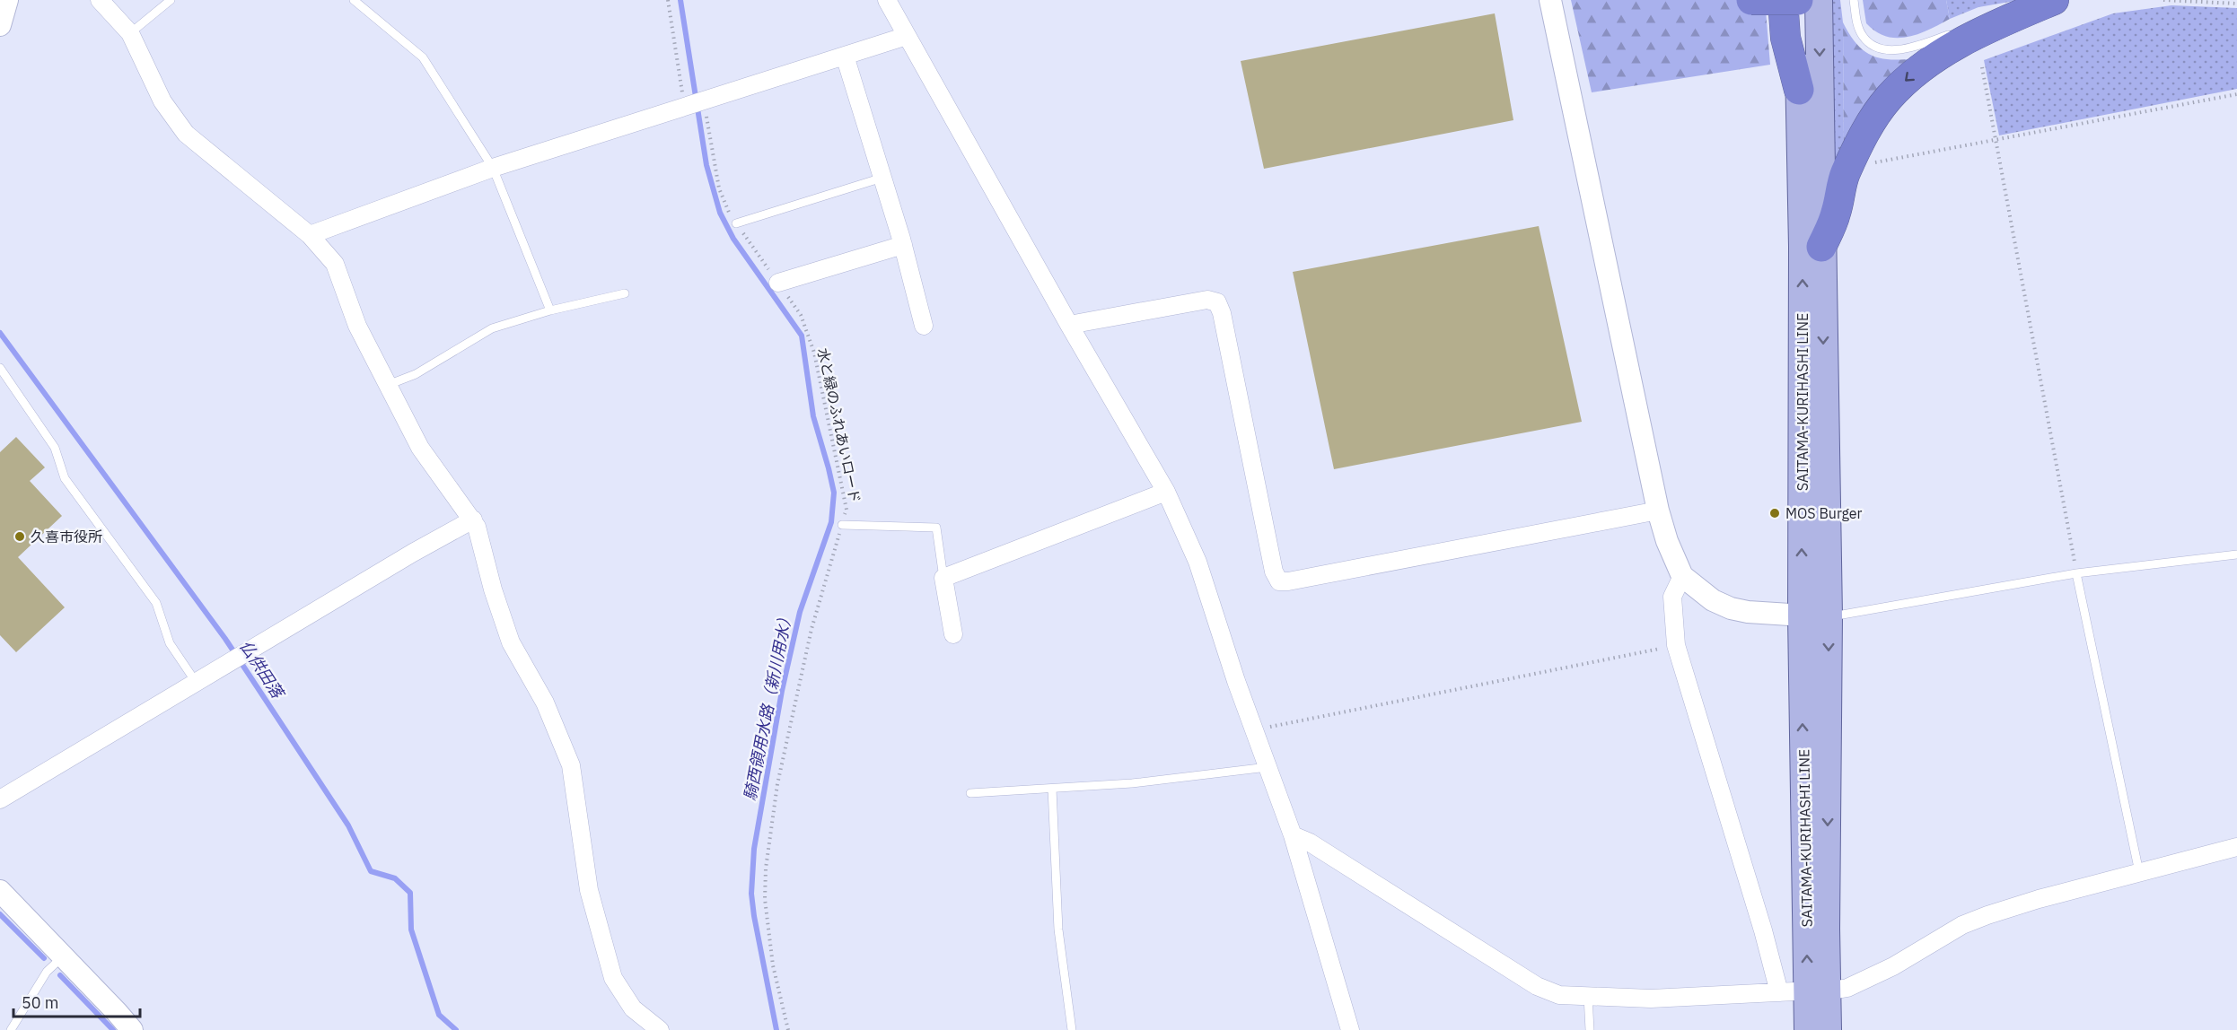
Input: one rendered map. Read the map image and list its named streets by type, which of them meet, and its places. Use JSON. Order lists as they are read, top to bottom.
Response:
{
  "streets": {
    "main road": ["SAITAMA-KURIHASHI LINE"],
    "path": ["水と緑のふれあいロード"]
  },
  "water": ["仏供田落", "騎西領用水路（新川用水）"],
  "places": ["MOS Burger", "久喜市役所"],
  "scale_bar": "50 m"
}
